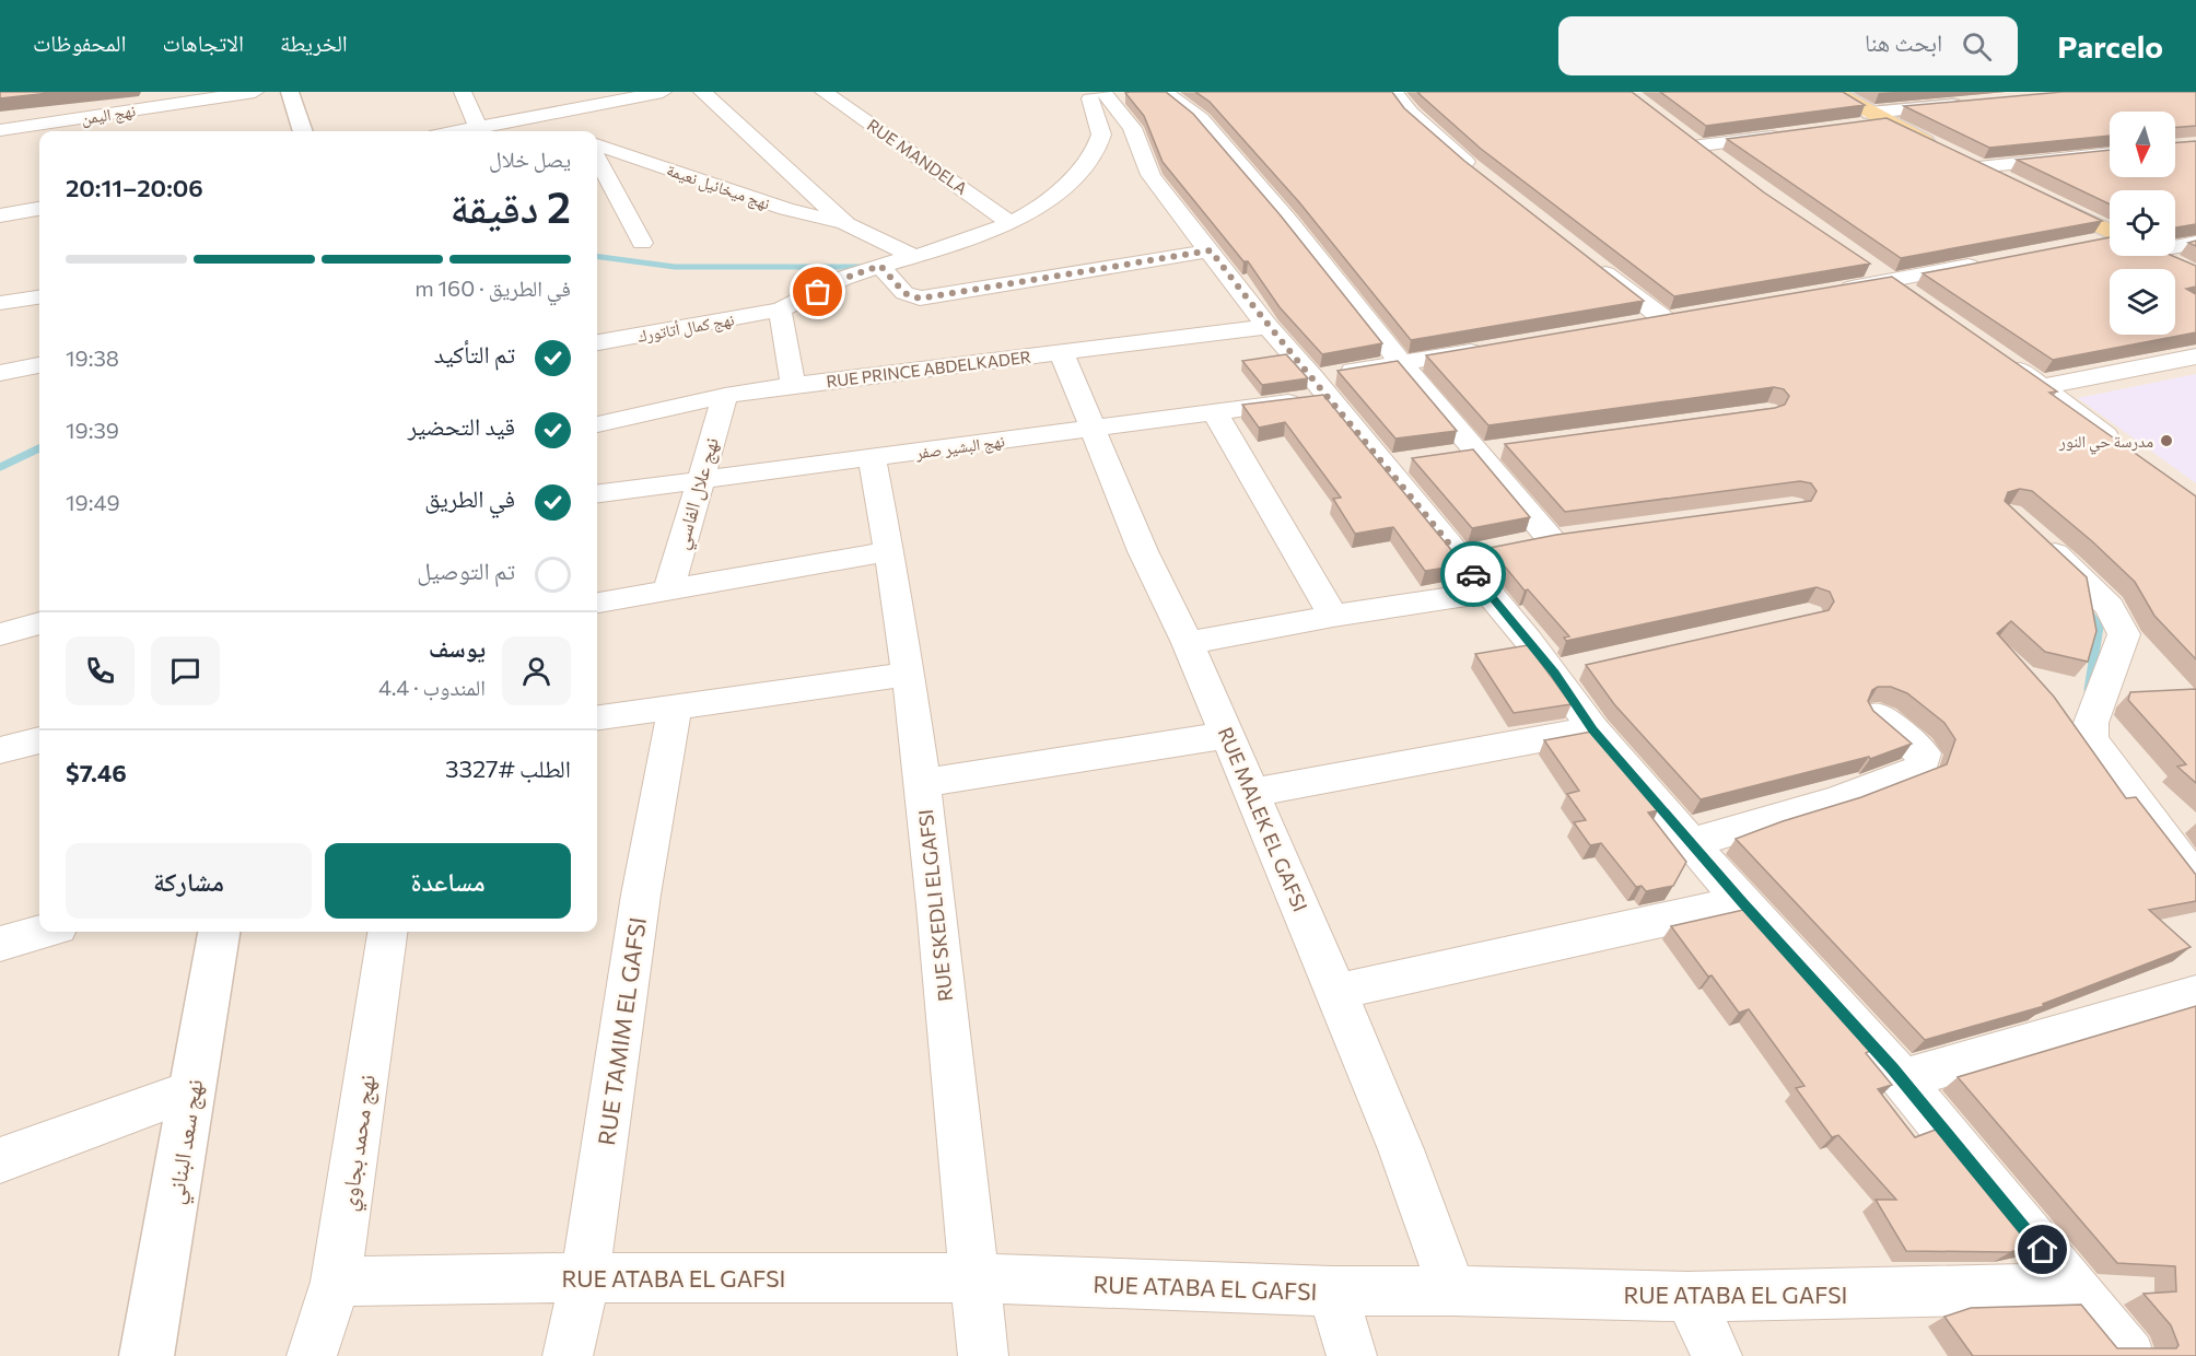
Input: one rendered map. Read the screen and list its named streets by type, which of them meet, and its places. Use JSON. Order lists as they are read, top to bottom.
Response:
{
  "streets": {
    "street": [
      "نهج اليمن",
      "RUE MANDELA",
      "نهج ميخائيل نعيمة",
      "نهج كمال أتاتورك",
      "RUE PRINCE ABDELKADER",
      "نهج البشير صفر",
      "نهج علال الفاسي",
      "RUE MALEK EL GAFSI",
      "RUE SKEDLI ELGAFSI",
      "RUE TAMIM EL GAFSI",
      "نهج سعد البناني",
      "نهج محمد بجاوي",
      "RUE ATABA EL GAFSI"
    ]
  },
  "crossings": [
    ["RUE MANDELA", "نهج كمال أتاتورك"],
    ["RUE PRINCE ABDELKADER", "نهج علال الفاسي"],
    ["RUE PRINCE ABDELKADER", "RUE MALEK EL GAFSI"],
    ["نهج البشير صفر", "نهج علال الفاسي"],
    ["نهج البشير صفر", "RUE MALEK EL GAFSI"],
    ["نهج البشير صفر", "RUE SKEDLI ELGAFSI"],
    ["RUE MALEK EL GAFSI", "RUE ATABA EL GAFSI"],
    ["RUE SKEDLI ELGAFSI", "RUE ATABA EL GAFSI"],
    ["RUE TAMIM EL GAFSI", "RUE ATABA EL GAFSI"],
    ["نهج محمد بجاوي", "RUE ATABA EL GAFSI"]
  ],
  "places": ["مدرسة حي النور"],
  "north": "bottom",
  "page": {
    "header": "Parcelo",
    "search": "ابحث هنا",
    "nav": ["الخريطة", "الاتجاهات", "المحفوظات"],
    "heading": ["2 دقيقة", "يصل خلال", "20:06–20:11"],
    "panel": [
      "يوسف",
      "المندوب · 4.4",
      "الطلب #3327",
      "$7.46"
    ],
    "bar": "في الطريق · 160 m",
    "list": [
      ["تم التأكيد", "19:38"],
      ["قيد التحضير", "19:39"],
      ["في الطريق", "19:49"],
      "تم التوصيل"
    ],
    "buttons": ["مساعدة", "مشاركة"]
  }
}
